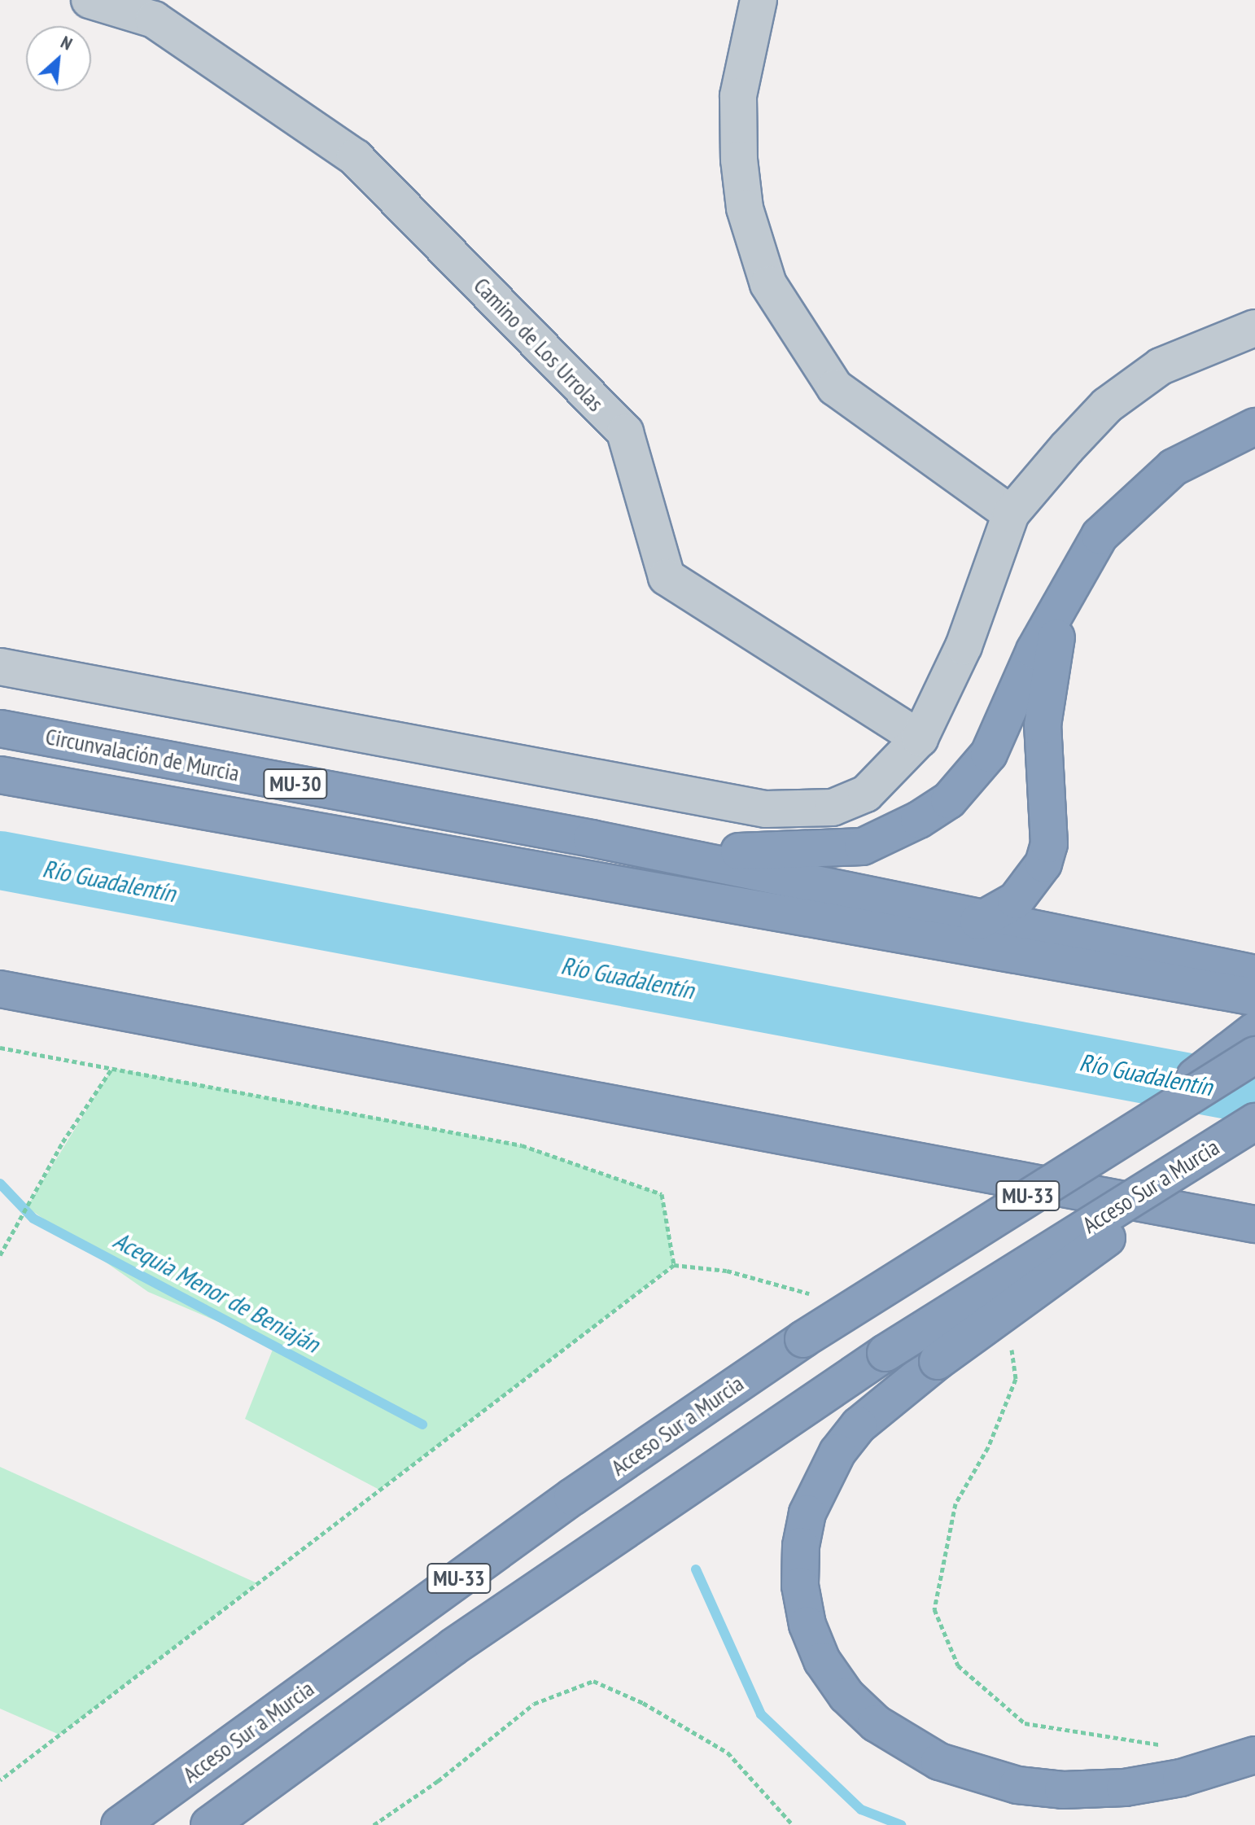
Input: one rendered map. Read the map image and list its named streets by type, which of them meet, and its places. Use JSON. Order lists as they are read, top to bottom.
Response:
{
  "streets": {
    "highway": [
      "Circunvalación de Murcia",
      "MU-30",
      "Acceso Sur a Murcia",
      "MU-33"
    ],
    "street": ["Camino de Los Urrolas"]
  },
  "water": ["Río Guadalentín", "Acequia Menor de Beniaján"],
  "north": "top right"
}
